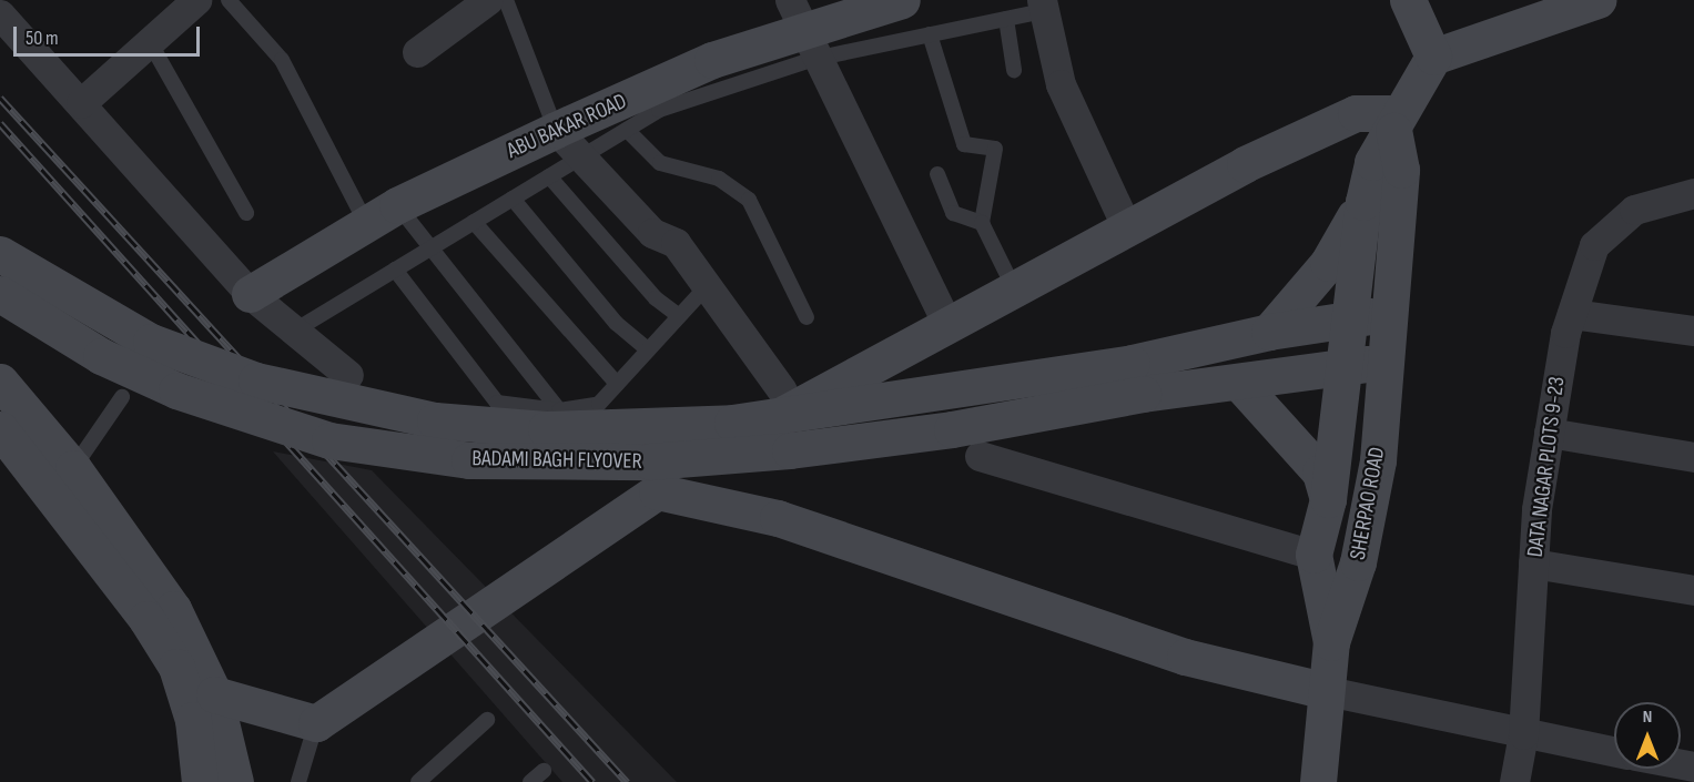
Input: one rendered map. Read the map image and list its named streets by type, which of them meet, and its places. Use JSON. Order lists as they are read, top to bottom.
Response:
{
  "streets": {
    "street": [
      "ABU BAKAR ROAD",
      "BADAMI BAGH FLYOVER",
      "DATA NAGAR PLOTS 9-23",
      "SHERPAO ROAD"
    ]
  },
  "scale_bar": "50 m",
  "north": "top"
}
